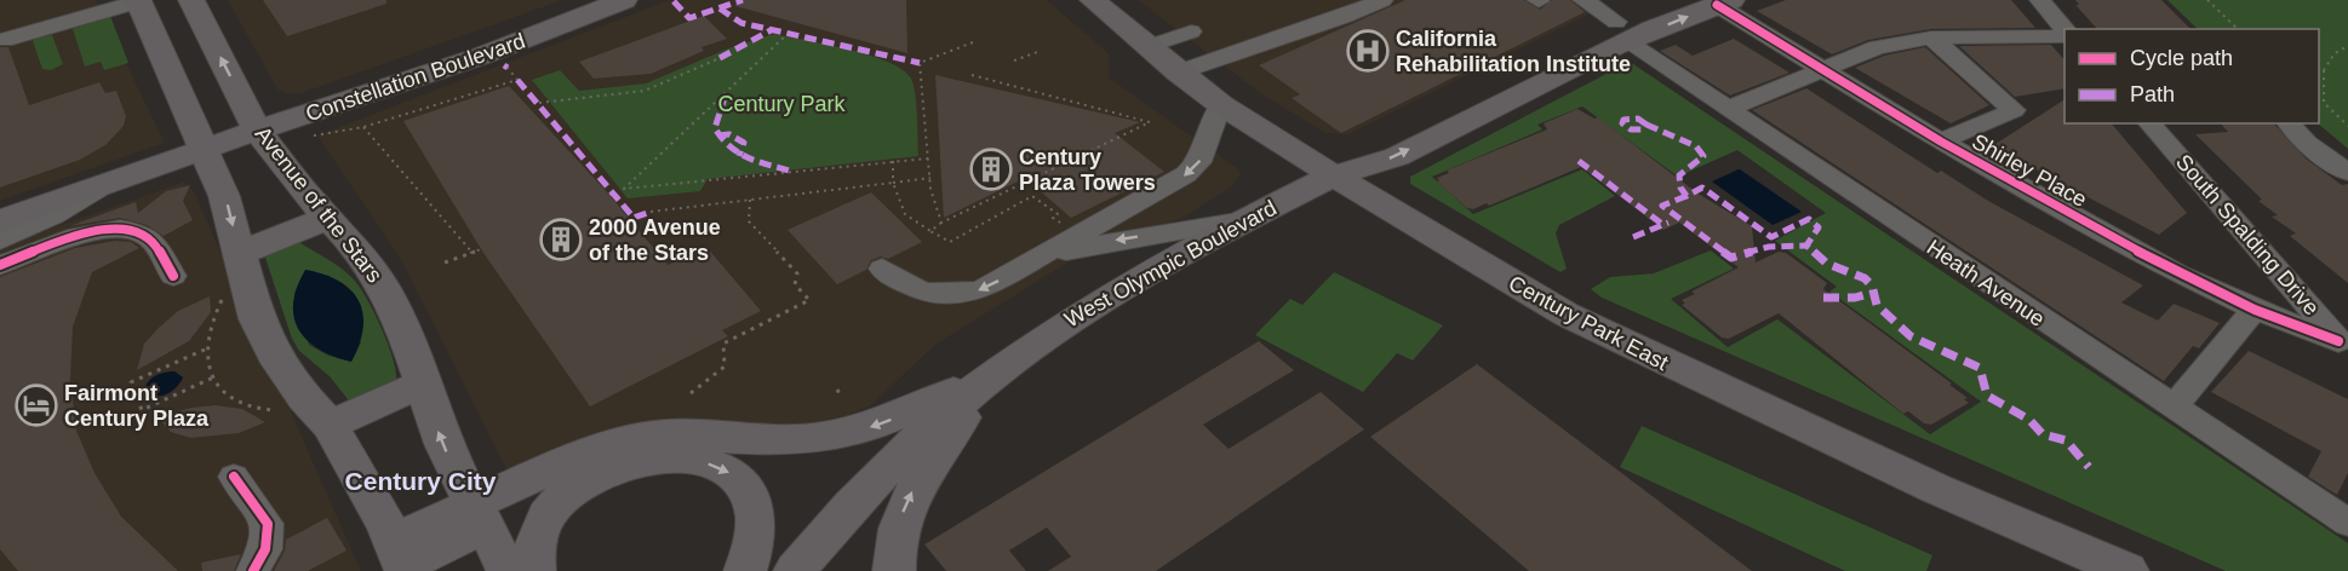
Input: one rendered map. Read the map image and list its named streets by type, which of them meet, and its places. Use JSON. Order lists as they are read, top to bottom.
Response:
{
  "streets": {
    "main road": [
      "Constellation Boulevard",
      "Avenue of the Stars",
      "West Olympic Boulevard",
      "Century Park East"
    ],
    "street": ["Shirley Place", "South Spalding Drive", "Heath Avenue"]
  },
  "crossings": [
    ["Constellation Boulevard", "Avenue of the Stars"],
    ["Shirley Place", "South Spalding Drive"],
    ["Shirley Place", "West Olympic Boulevard"],
    ["West Olympic Boulevard", "Heath Avenue"],
    ["West Olympic Boulevard", "Century Park East"]
  ],
  "districts": ["Century City"],
  "parks": ["Century Park"],
  "places": {
    "hospital": ["California Rehabilitation Institute"],
    "building": ["Century Plaza Towers", "2000 Avenue of the Stars"],
    "hotel": ["Fairmont Century Plaza"]
  },
  "legend": ["Cycle path", "Path"]
}
